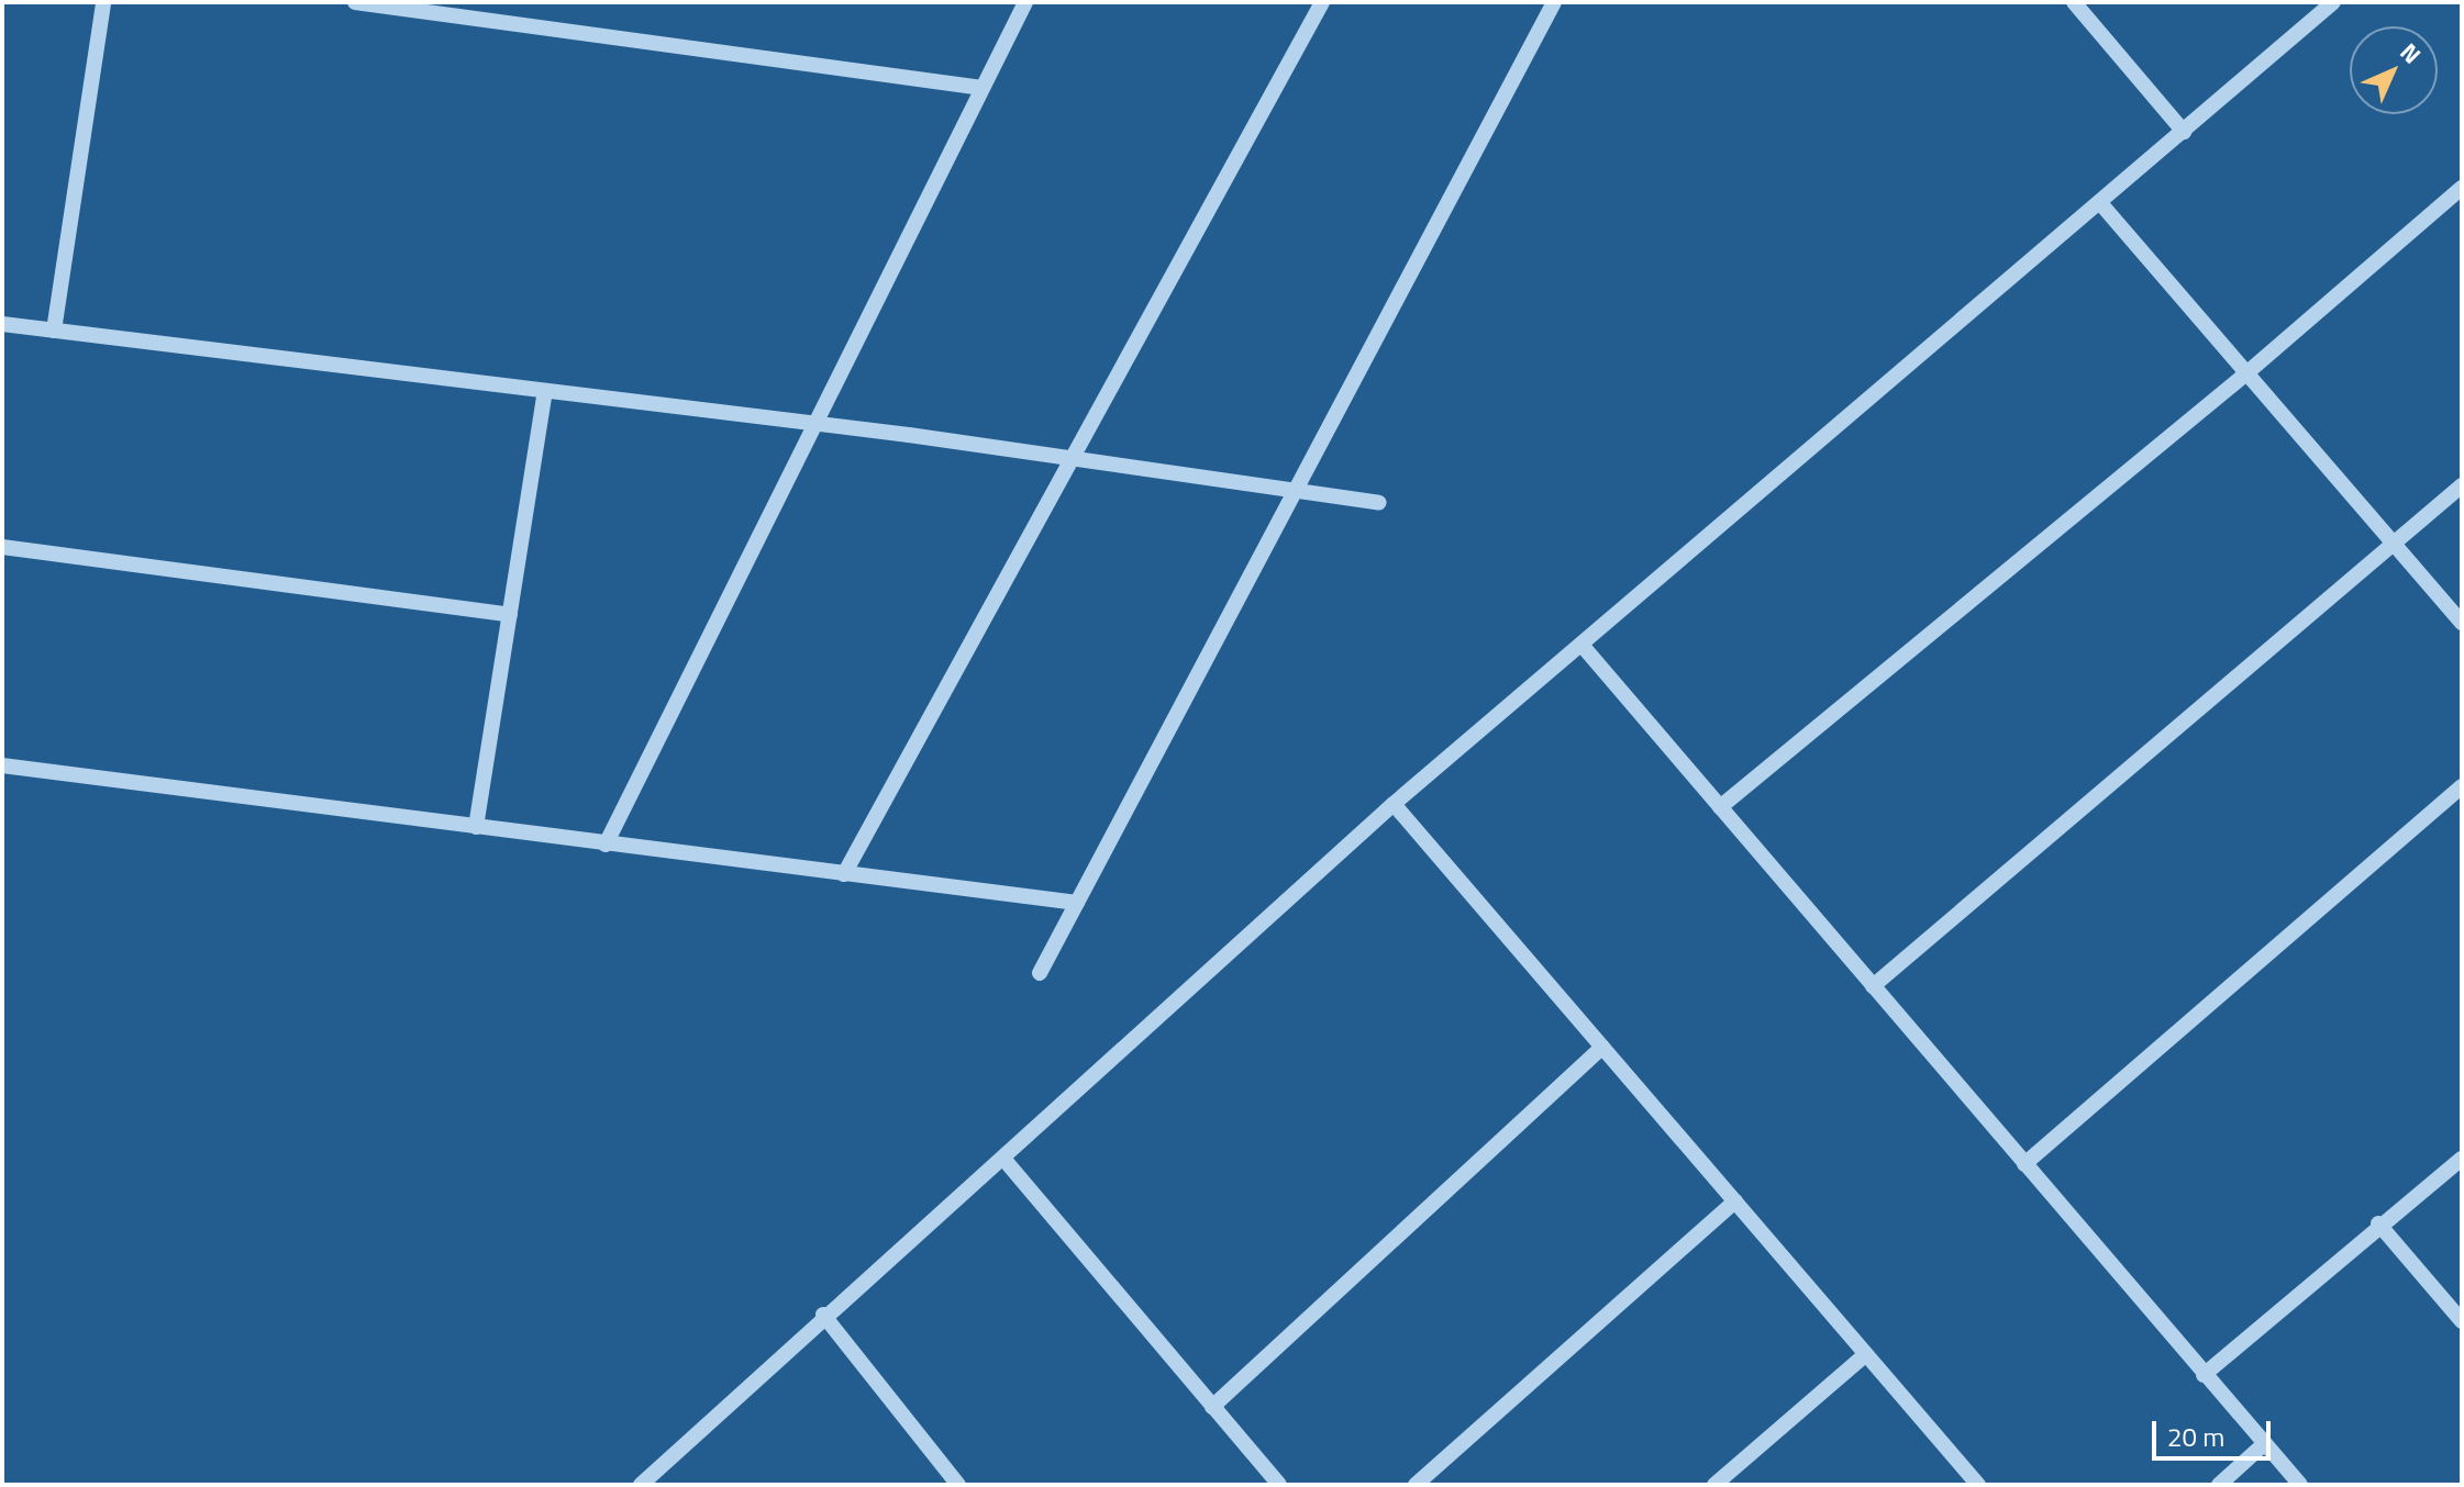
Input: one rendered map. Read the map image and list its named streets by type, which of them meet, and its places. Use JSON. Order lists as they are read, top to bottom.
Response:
{
  "scale_bar": "20 m",
  "north": "top right"
}
